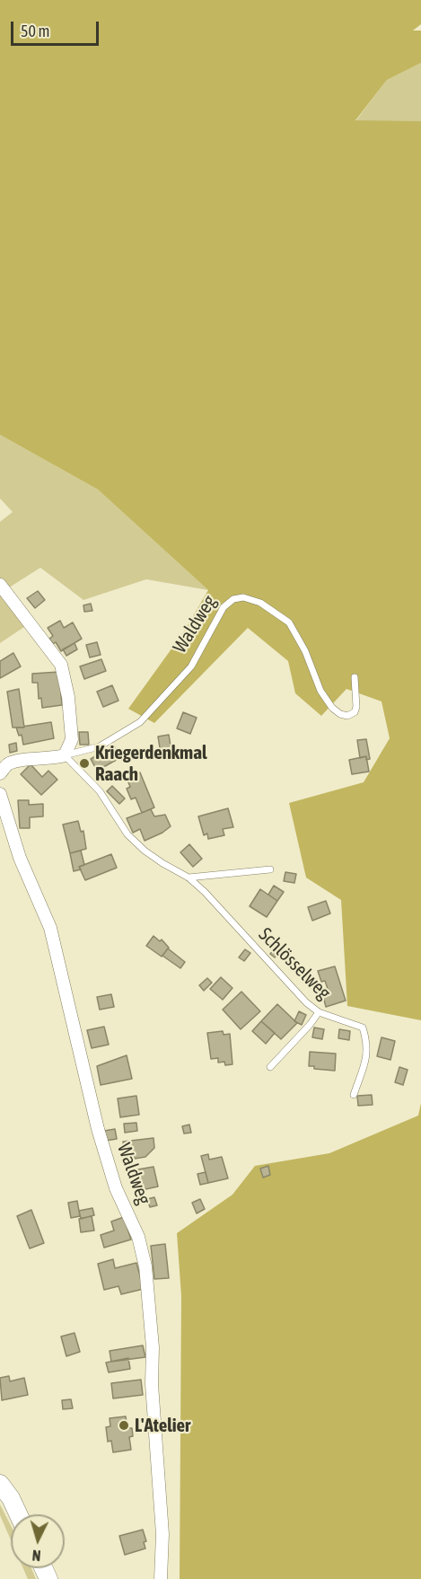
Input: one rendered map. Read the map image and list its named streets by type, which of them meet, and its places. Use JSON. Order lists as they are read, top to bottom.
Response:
{
  "streets": {
    "street": ["Waldweg"],
    "lane": ["Schlösselweg"]
  },
  "crossings": [
    ["Waldweg", "Schlösselweg"]
  ],
  "places": ["Kriegerdenkmal Raach", "L'Atelier"],
  "scale_bar": "50 m",
  "north": "bottom"
}
